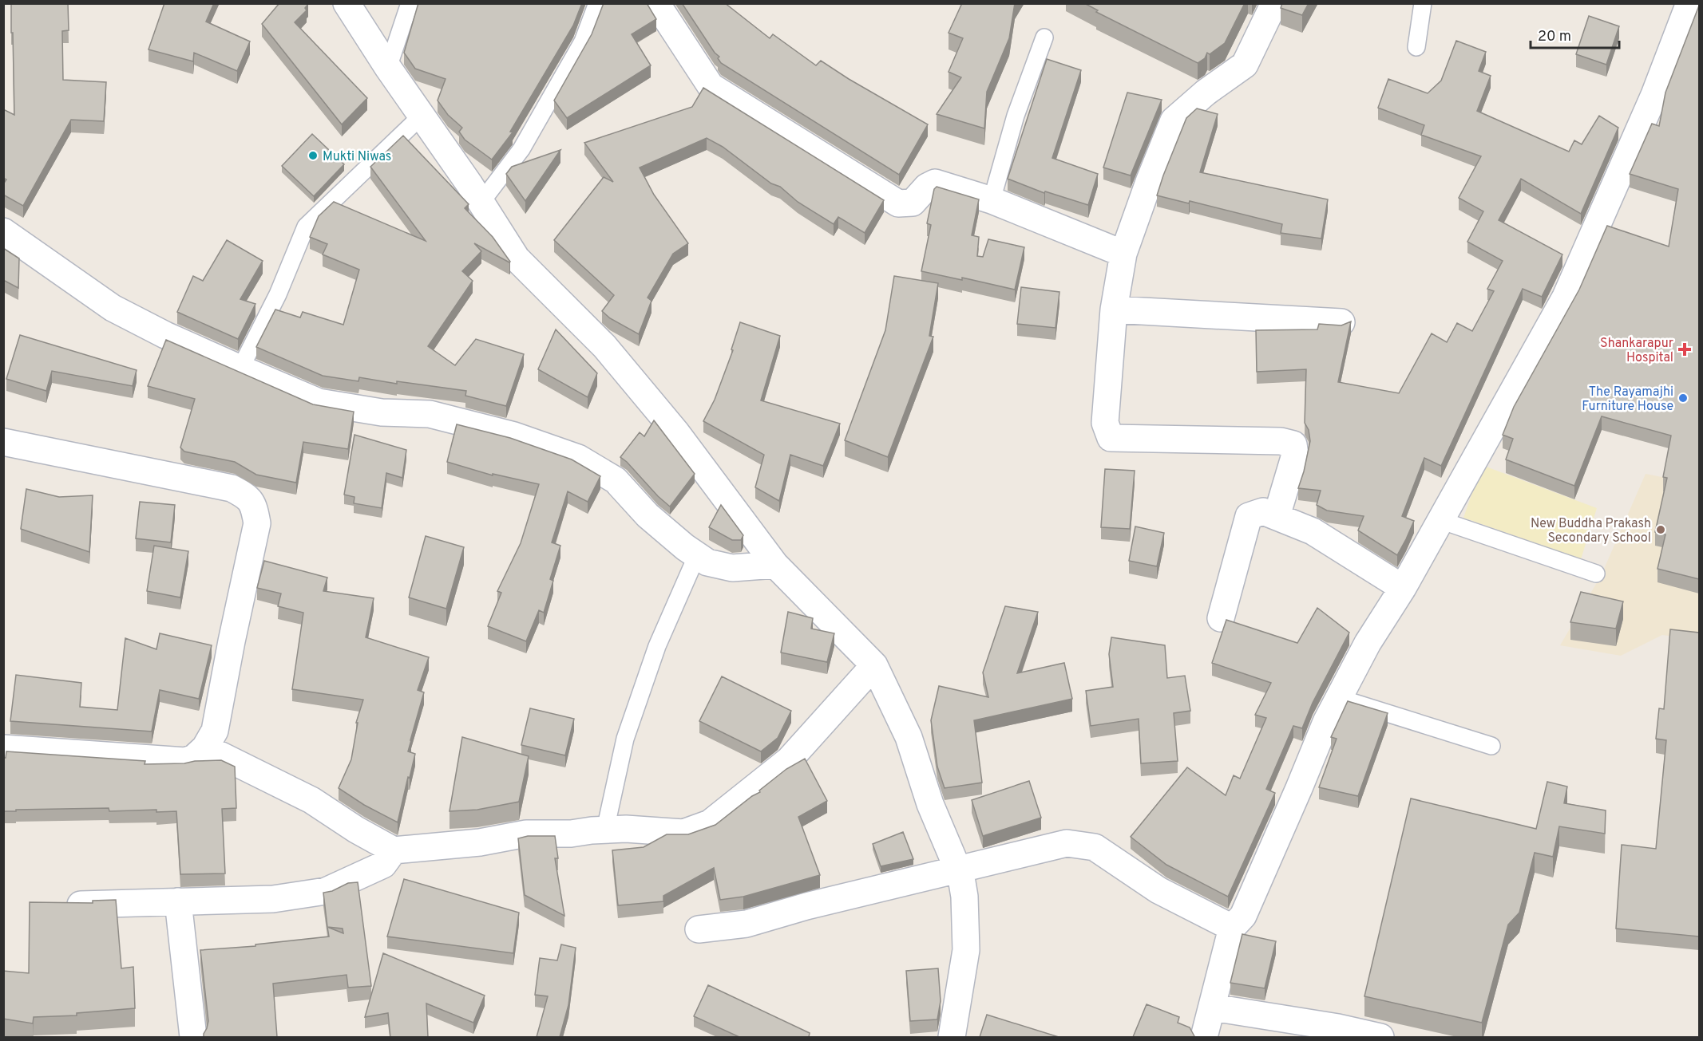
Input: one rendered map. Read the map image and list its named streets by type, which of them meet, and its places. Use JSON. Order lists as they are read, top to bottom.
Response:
{
  "places": {
    "other": ["Mukti Niwas", "The Rayamajhi Furniture House", "New Buddha Prakash Secondary School"],
    "health": ["Shankarapur Hospital"]
  },
  "scale_bar": "20 m"
}
